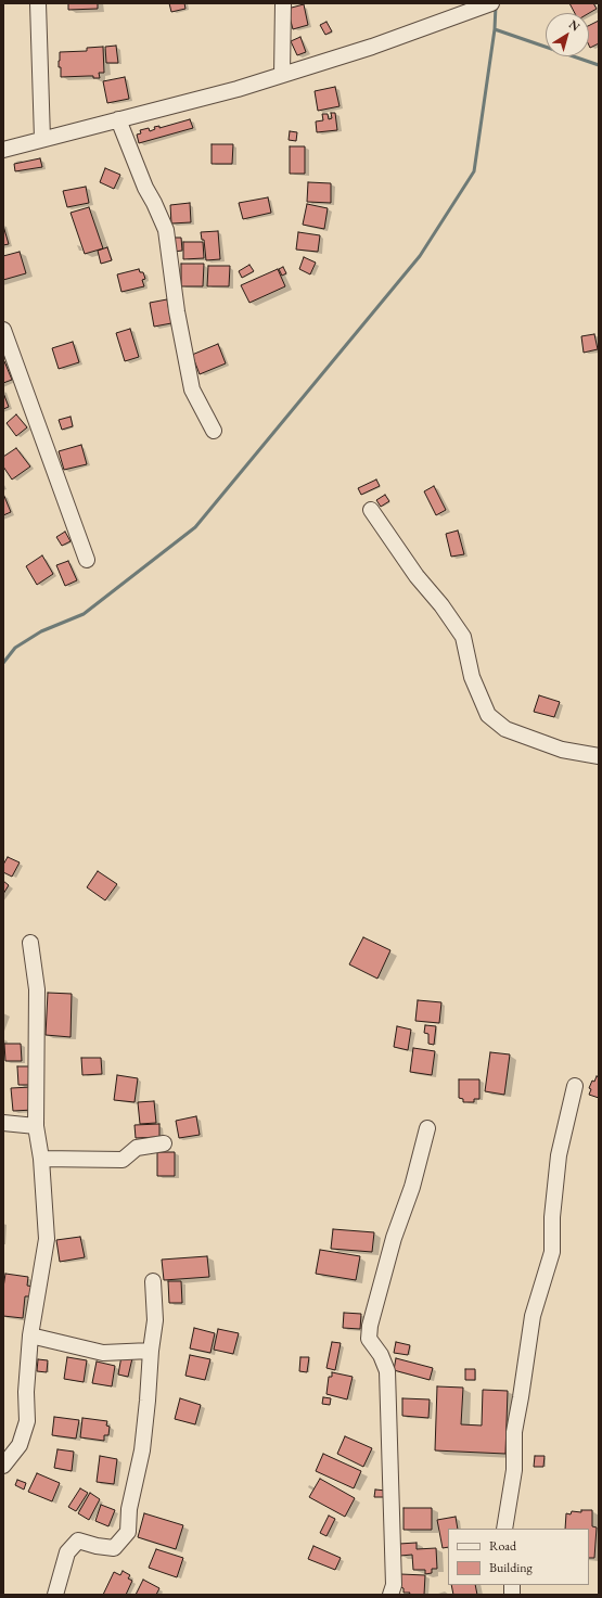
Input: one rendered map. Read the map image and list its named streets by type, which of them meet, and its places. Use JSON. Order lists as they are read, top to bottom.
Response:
{
  "legend": ["Road", "Building"],
  "north": "top right"
}
